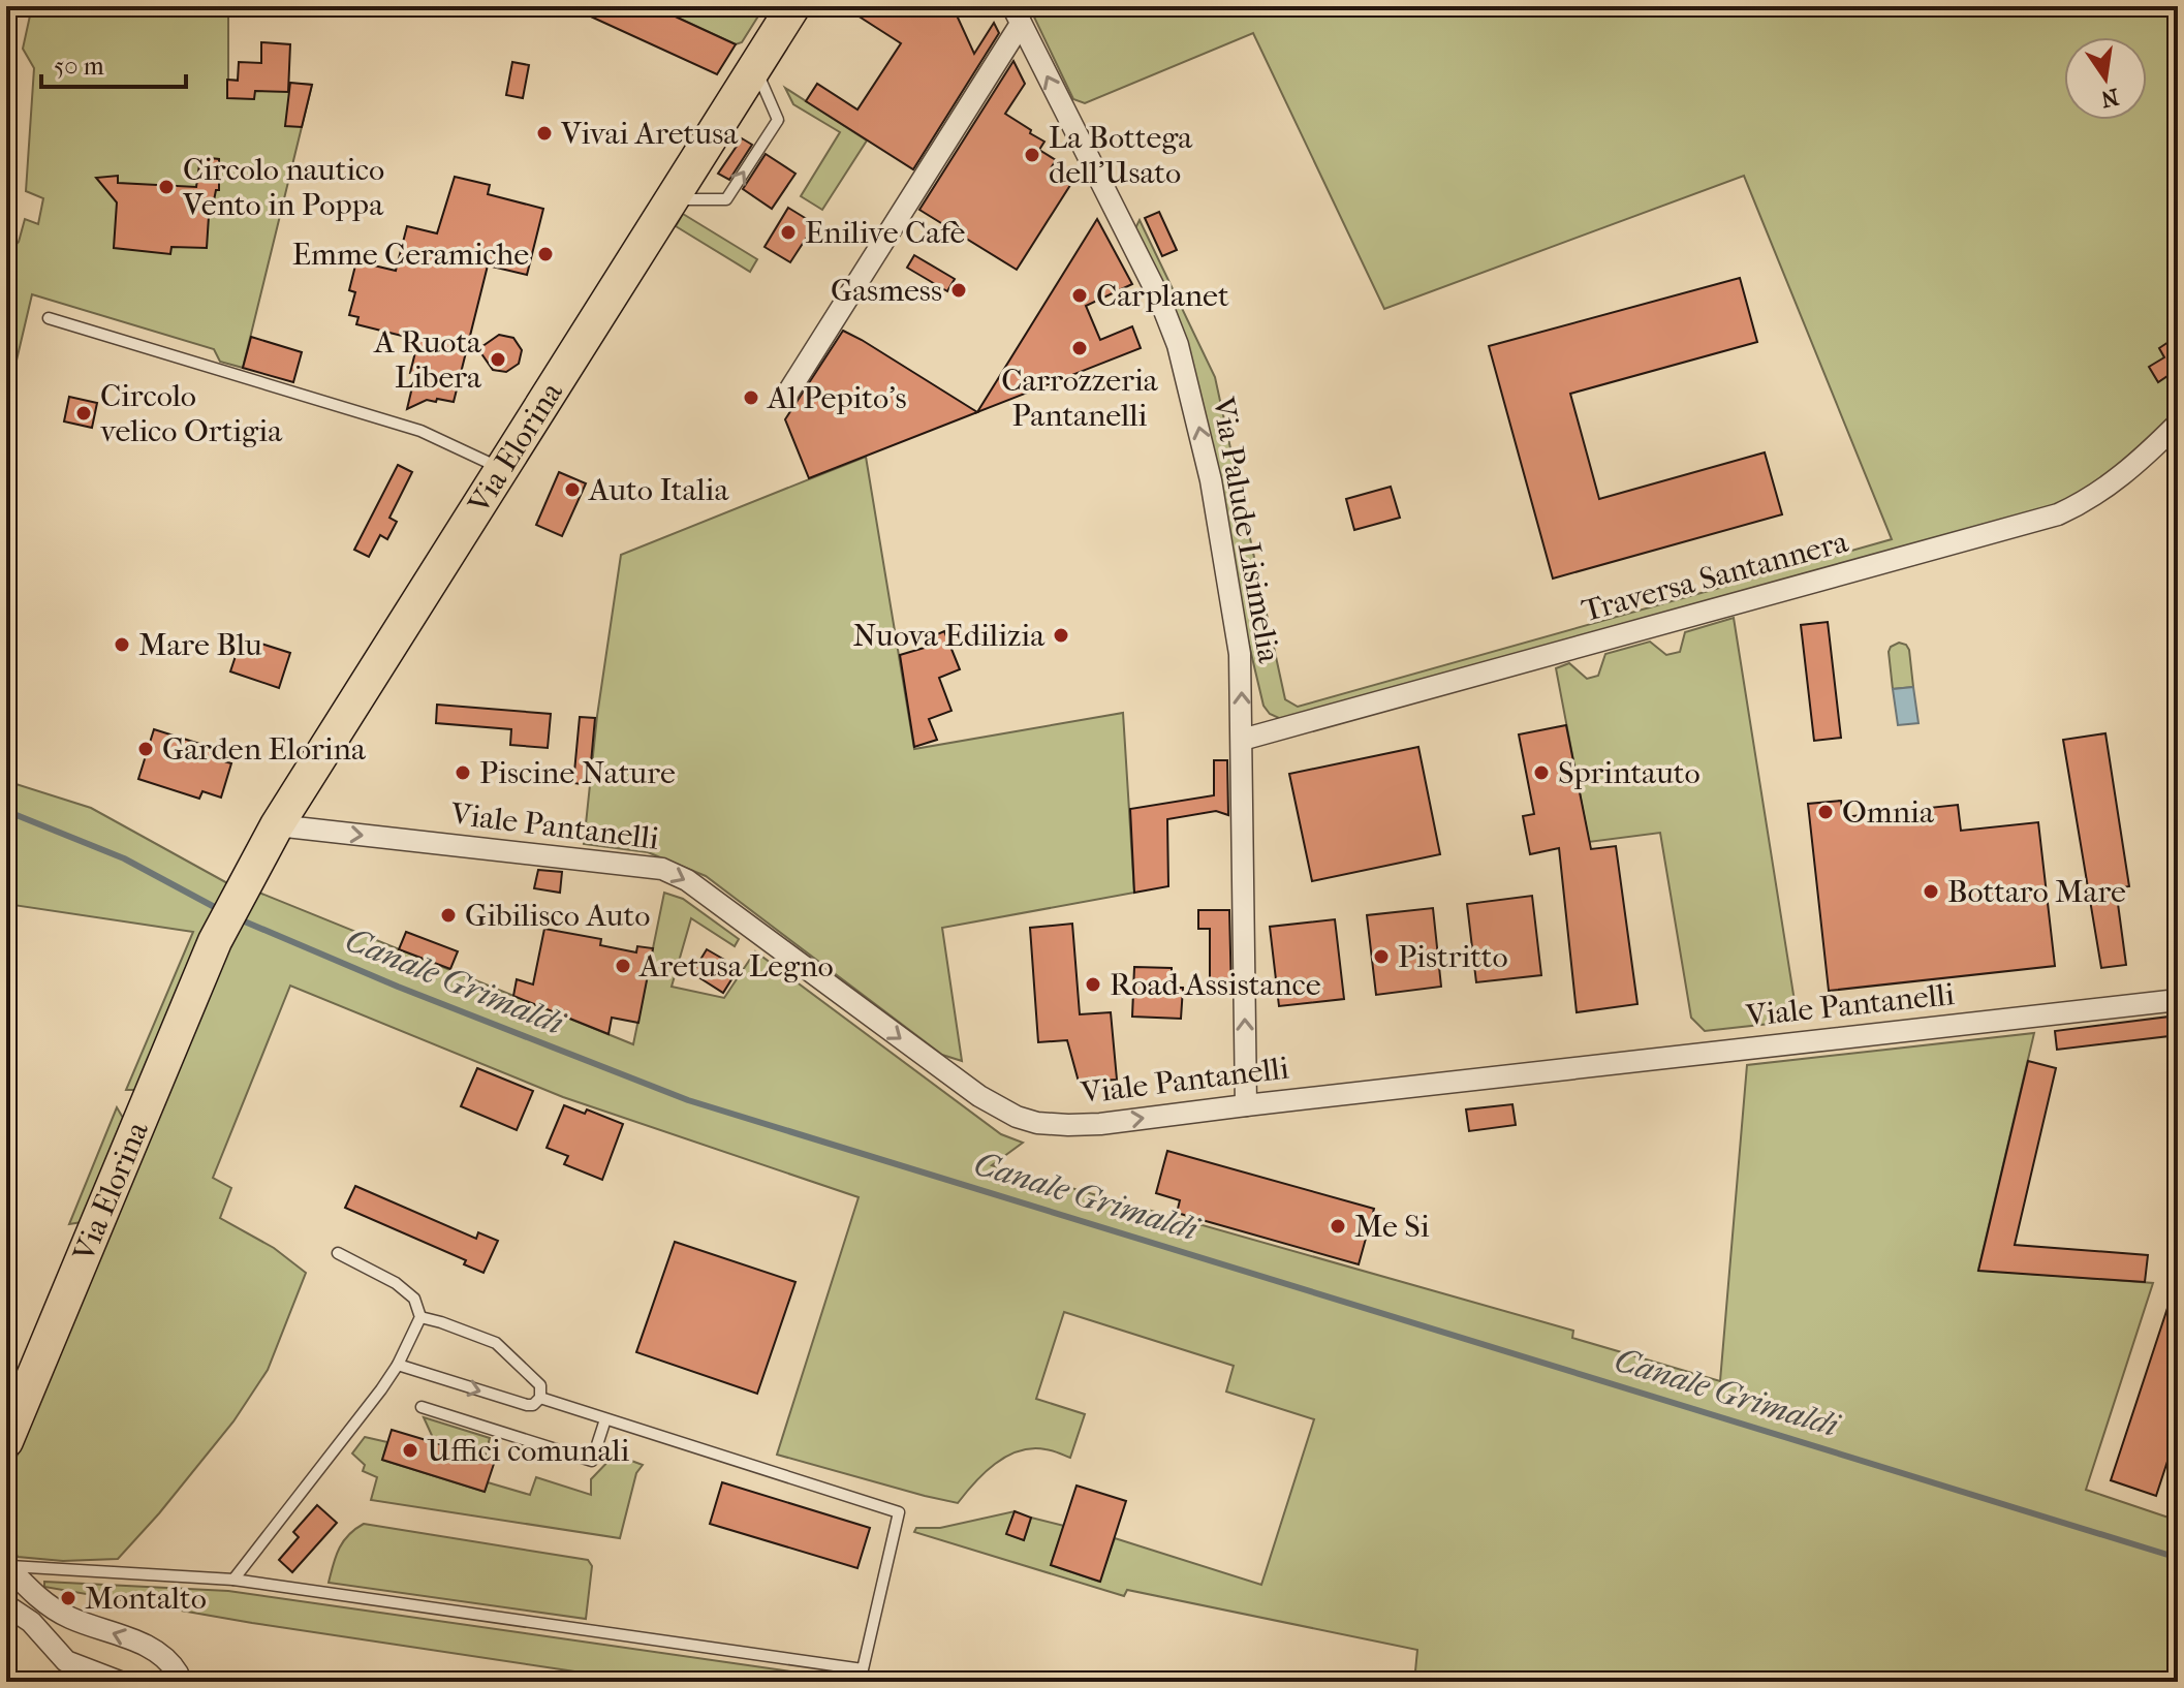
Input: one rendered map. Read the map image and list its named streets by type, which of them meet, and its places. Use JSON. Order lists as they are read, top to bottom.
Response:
{
  "streets": {
    "main road": ["Via Elorina"],
    "street": ["Via Palude Lisimelia", "Traversa Santannera", "Viale Pantanelli"]
  },
  "crossings": [
    ["Via Elorina", "Viale Pantanelli"],
    ["Via Palude Lisimelia", "Traversa Santannera"],
    ["Via Palude Lisimelia", "Viale Pantanelli"]
  ],
  "one_way": ["Via Palude Lisimelia", "Viale Pantanelli"],
  "water": ["Canale Grimaldi"],
  "places": [
    "Vivai Aretusa",
    "La Bottega dell'Usato",
    "Circolo nautico Vento in Poppa",
    "Enilive Cafè",
    "Emme Ceramiche",
    "Gasmess",
    "Carplanet",
    "Carrozzeria Pantanelli",
    "A Ruota Libera",
    "Al Pepito's",
    "Circolo velico Ortigia",
    "Auto Italia",
    "Nuova Edilizia",
    "Mare Blu",
    "Garden Elorina",
    "Piscine Nature",
    "Sprintauto",
    "Omnia",
    "Bottaro Mare",
    "Gibilisco Auto",
    "Pistritto",
    "Aretusa Legno",
    "Road Assistance",
    "Me Si",
    "Uffici comunali",
    "Montalto"
  ],
  "scale_bar": "50 m",
  "north": "bottom"
}
